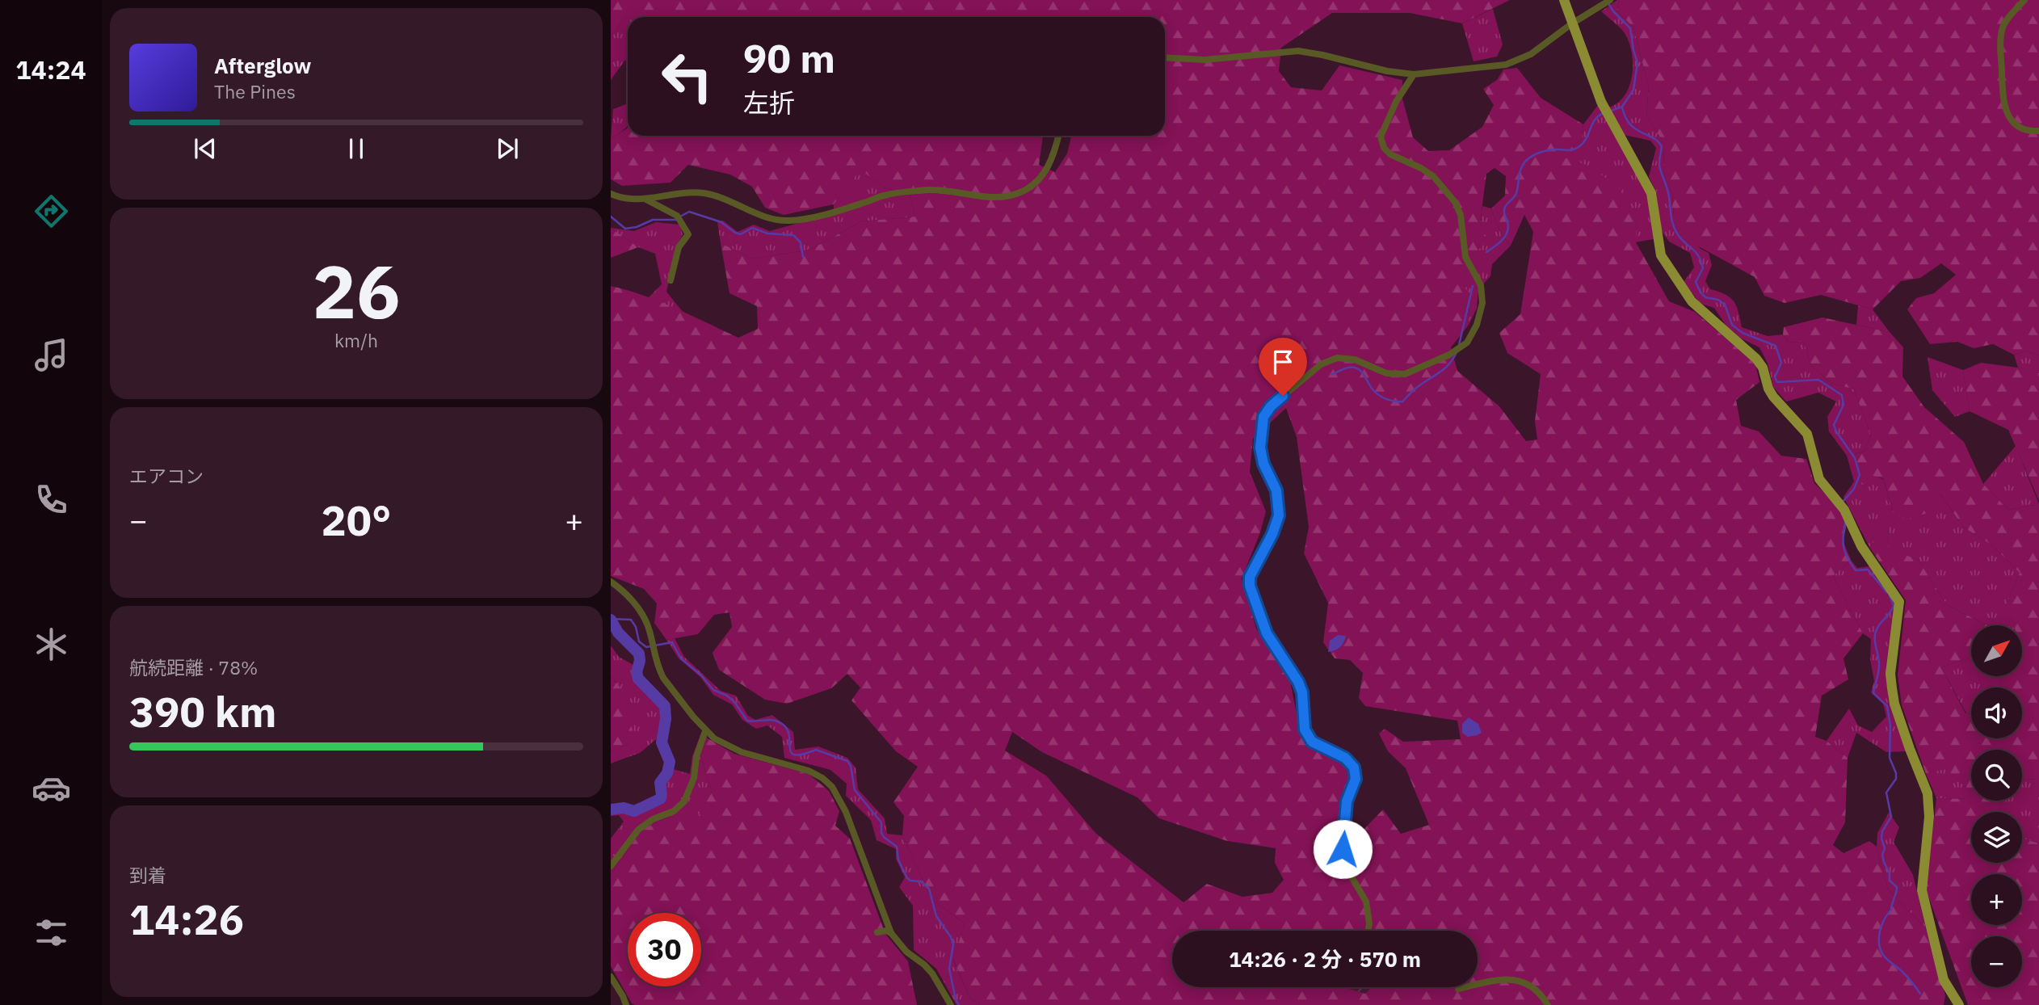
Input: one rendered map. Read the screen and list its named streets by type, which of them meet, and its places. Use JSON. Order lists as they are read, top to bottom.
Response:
{
  "north": "top right",
  "page": {
    "tabs": "14:24",
    "turn": ["90 m", "左折"],
    "song": ["Afterglow", "The Pines"],
    "tile": [
      ["26", "km/h"],
      "エアコン",
      ["航続距離 · 78%", "390 km"],
      ["到着", "14:26"]
    ],
    "heat": ["−", "20°", "+"],
    "map_buttons": ["+", "−"],
    "limit": "30",
    "trip": "14:26 · 2 分 · 570 m"
  }
}
